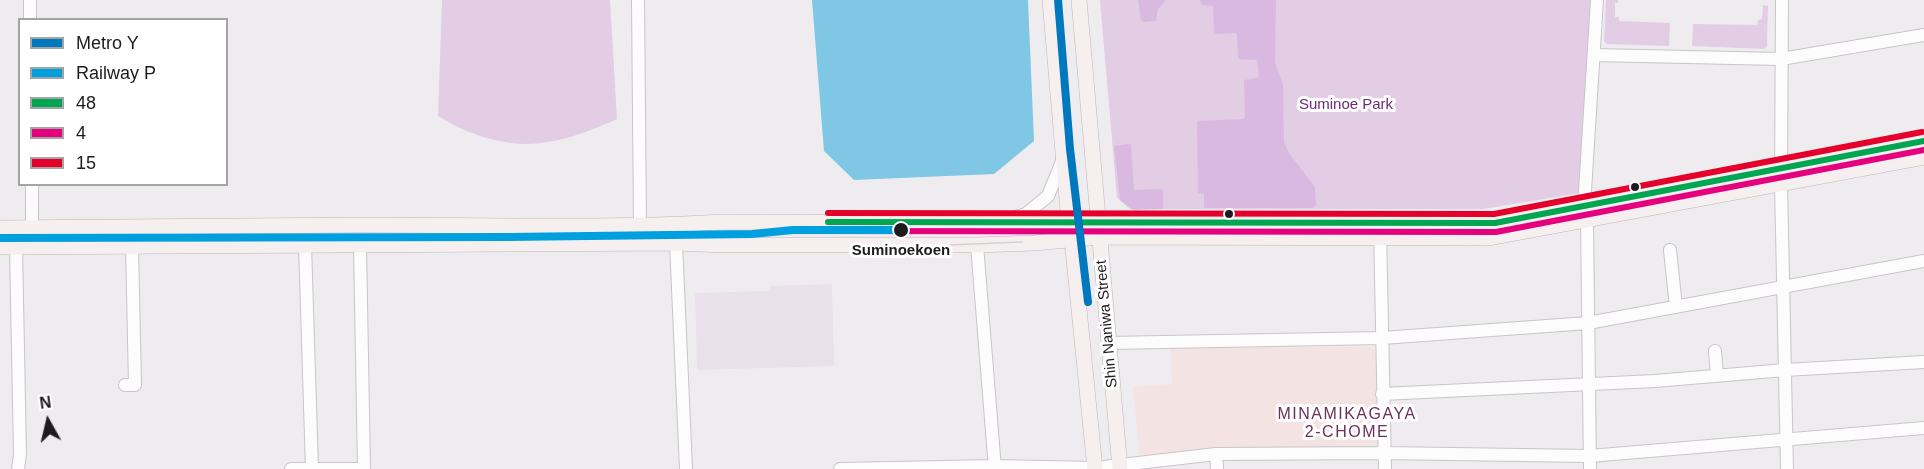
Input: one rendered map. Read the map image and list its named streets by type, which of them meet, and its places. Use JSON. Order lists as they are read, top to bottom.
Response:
{
  "streets": {
    "main road": ["Shin Naniwa Street"]
  },
  "districts": ["MINAMIKAGAYA 2-CHOME"],
  "parks": ["Suminoe Park"],
  "places": ["Suminoekoen"],
  "lines": [
    "metro line Y",
    "transit line 15",
    "transit line 48",
    "transit line 4",
    "rail line P"
  ],
  "legend": [
    "Metro Y",
    "Railway P",
    "48",
    "4",
    "15"
  ],
  "north": "top"
}
